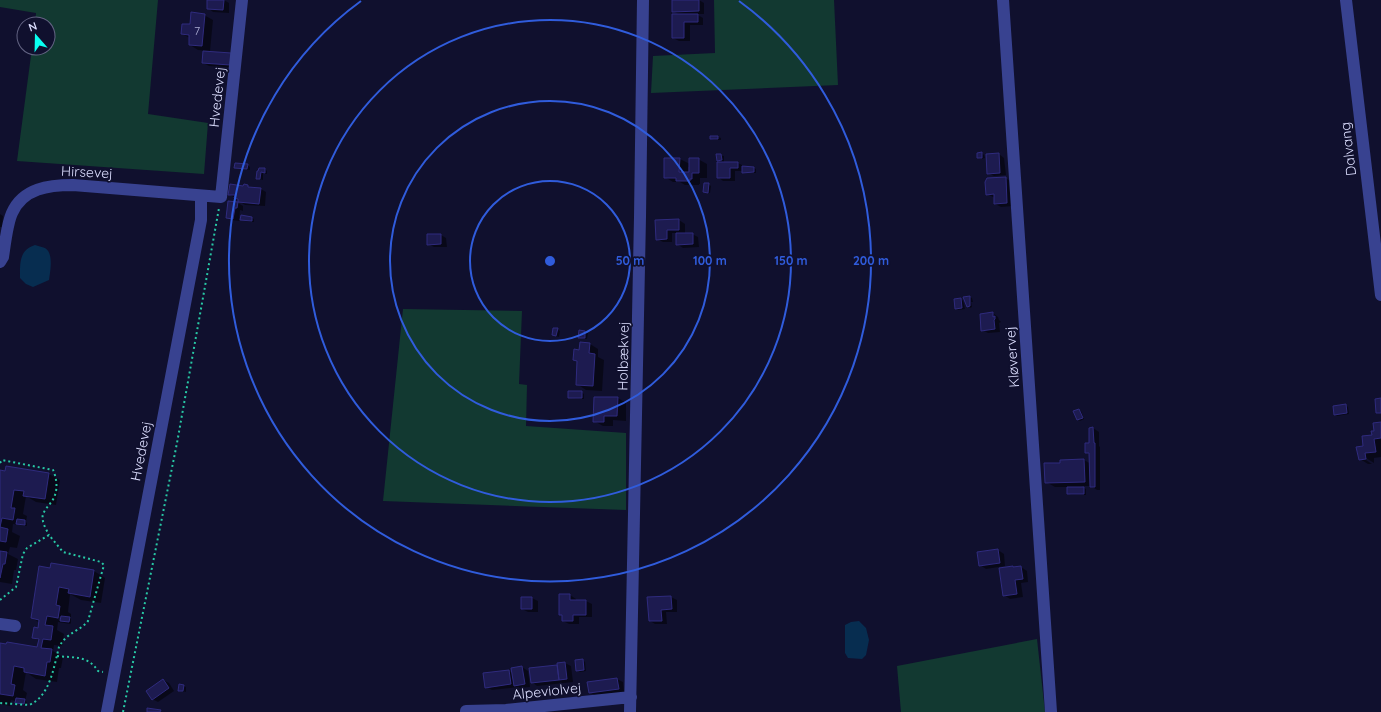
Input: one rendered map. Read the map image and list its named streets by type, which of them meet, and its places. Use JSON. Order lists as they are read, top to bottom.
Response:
{
  "streets": {
    "street": [
      "Hvedevej",
      "Dalvang",
      "Hirsevej",
      "Holbækvej",
      "Kløvervej",
      "Alpeviolvej"
    ]
  },
  "crossings": [
    ["Hvedevej", "Hirsevej"],
    ["Holbækvej", "Alpeviolvej"]
  ],
  "house_numbers": ["7"],
  "north": "top",
  "rings": [
    "50 m",
    "100 m",
    "150 m",
    "200 m"
  ]
}
